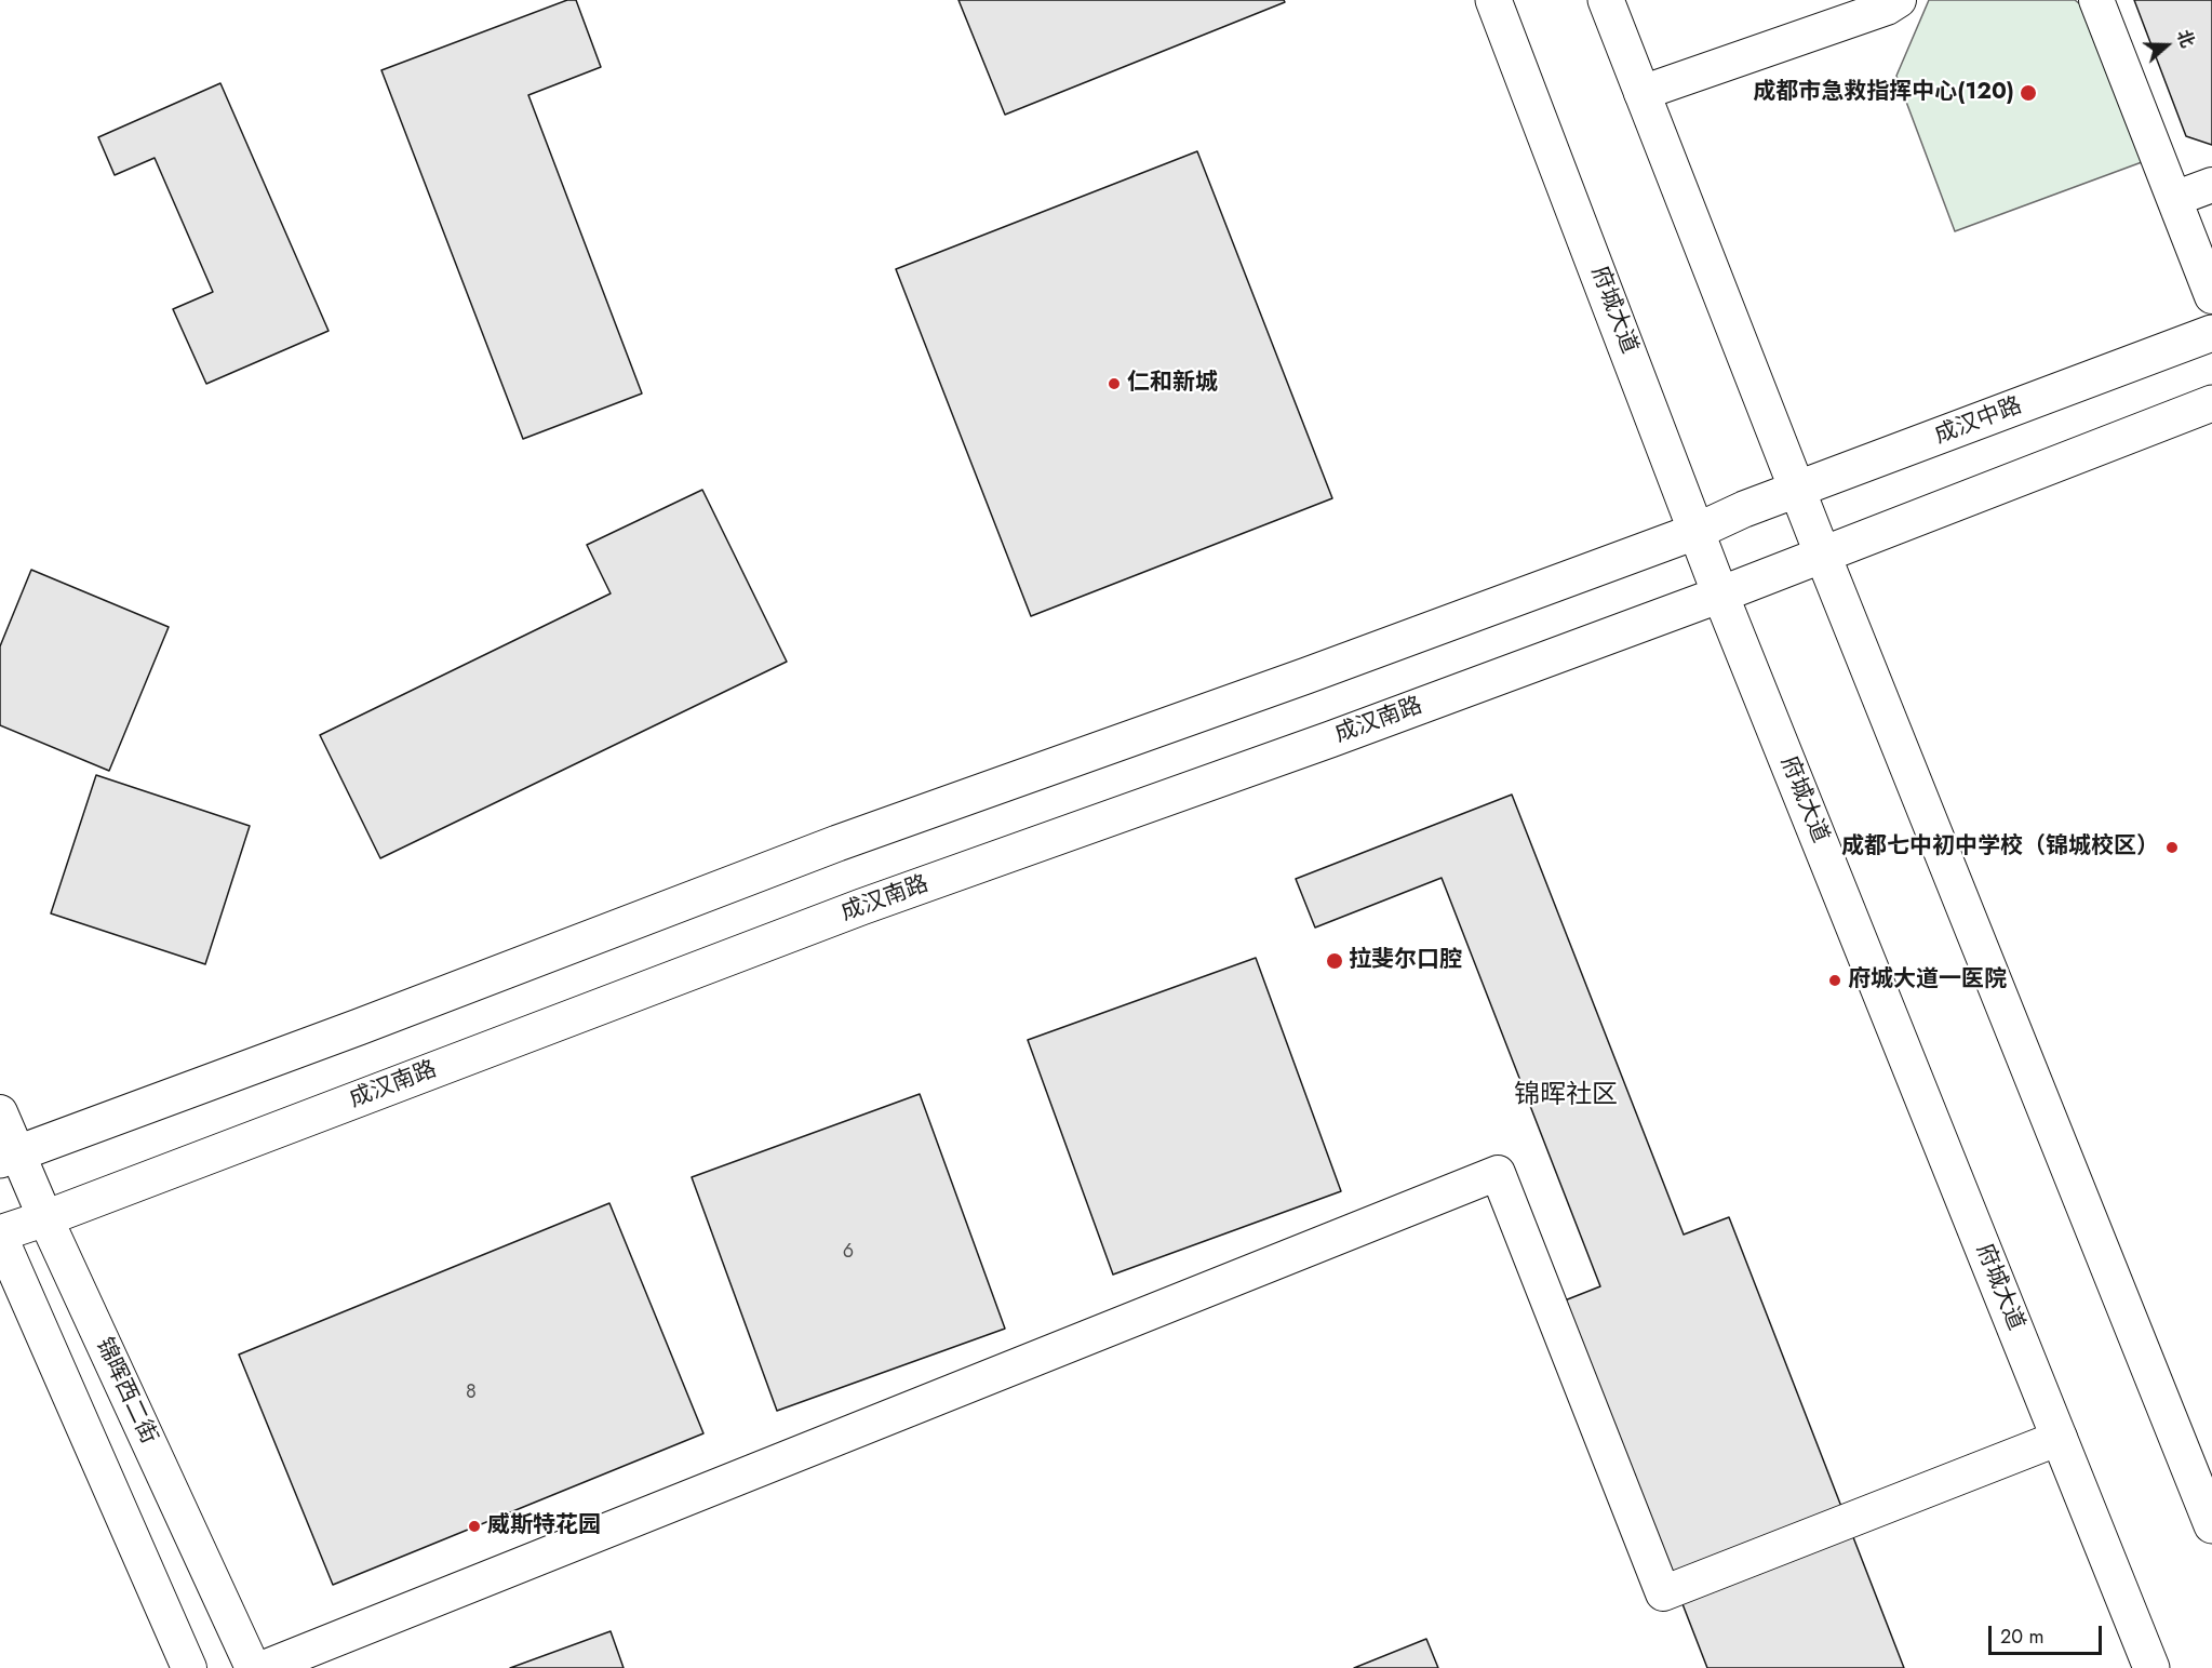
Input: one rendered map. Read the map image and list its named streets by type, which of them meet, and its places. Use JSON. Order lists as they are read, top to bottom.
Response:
{
  "streets": {
    "main road": ["府城大道", "成汉中路", "成汉南路"],
    "street": ["锦晖西二街"]
  },
  "crossings": [
    ["府城大道", "成汉中路"],
    ["府城大道", "成汉南路"],
    ["成汉南路", "锦晖西二街"]
  ],
  "districts": ["锦晖社区"],
  "places": [
    "成都市急救指挥中心(120)",
    "仁和新城",
    "成都七中初中学校（锦城校区）",
    "拉斐尔口腔",
    "府城大道一医院",
    "威斯特花园"
  ],
  "house_numbers": ["6", "8"],
  "scale_bar": "20 m",
  "north": "right"
}
